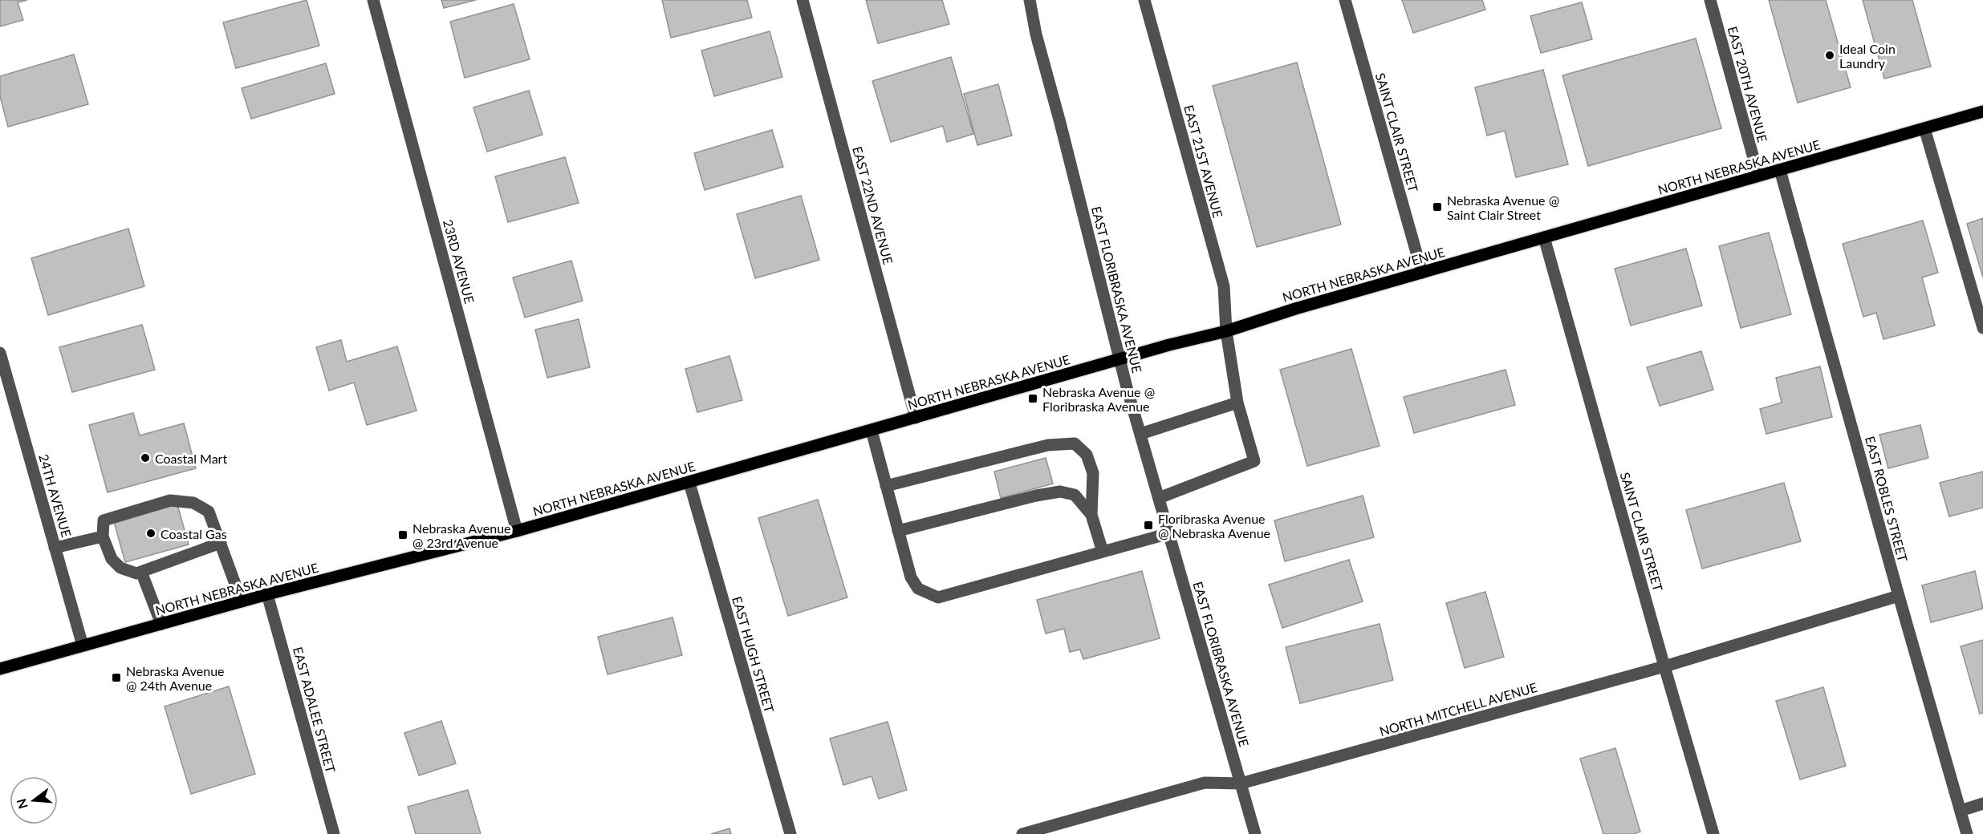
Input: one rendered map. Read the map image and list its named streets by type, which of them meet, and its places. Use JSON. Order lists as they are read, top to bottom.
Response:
{
  "streets": {
    "main road": ["NORTH NEBRASKA AVENUE"],
    "street": [
      "EAST 20TH AVENUE",
      "SAINT CLAIR STREET",
      "EAST 21ST AVENUE",
      "EAST 22ND AVENUE",
      "23RD AVENUE",
      "EAST FLORIBRASKA AVENUE",
      "24TH AVENUE",
      "EAST ROBLES STREET",
      "EAST HUGH STREET",
      "NORTH MITCHELL AVENUE",
      "EAST ADALEE STREET"
    ]
  },
  "crossings": [
    ["EAST 20TH AVENUE", "NORTH NEBRASKA AVENUE"],
    ["SAINT CLAIR STREET", "NORTH NEBRASKA AVENUE"],
    ["SAINT CLAIR STREET", "NORTH MITCHELL AVENUE"],
    ["EAST 21ST AVENUE", "NORTH NEBRASKA AVENUE"],
    ["EAST 21ST AVENUE", "EAST FLORIBRASKA AVENUE"],
    ["NORTH NEBRASKA AVENUE", "EAST 22ND AVENUE"],
    ["NORTH NEBRASKA AVENUE", "23RD AVENUE"],
    ["NORTH NEBRASKA AVENUE", "EAST FLORIBRASKA AVENUE"],
    ["NORTH NEBRASKA AVENUE", "24TH AVENUE"],
    ["NORTH NEBRASKA AVENUE", "EAST ROBLES STREET"],
    ["NORTH NEBRASKA AVENUE", "EAST HUGH STREET"],
    ["NORTH NEBRASKA AVENUE", "EAST ADALEE STREET"],
    ["EAST FLORIBRASKA AVENUE", "NORTH MITCHELL AVENUE"],
    ["EAST ROBLES STREET", "NORTH MITCHELL AVENUE"]
  ],
  "places": {
    "other": ["Ideal Coin Laundry", "Coastal Mart", "Coastal Gas"],
    "transit": [
      "Nebraska Avenue @ Saint Clair Street",
      "Nebraska Avenue @ Floribraska Avenue",
      "Floribraska Avenue @ Nebraska Avenue",
      "Nebraska Avenue @ 23rd Avenue",
      "Nebraska Avenue @ 24th Avenue"
    ]
  },
  "north": "left"
}
